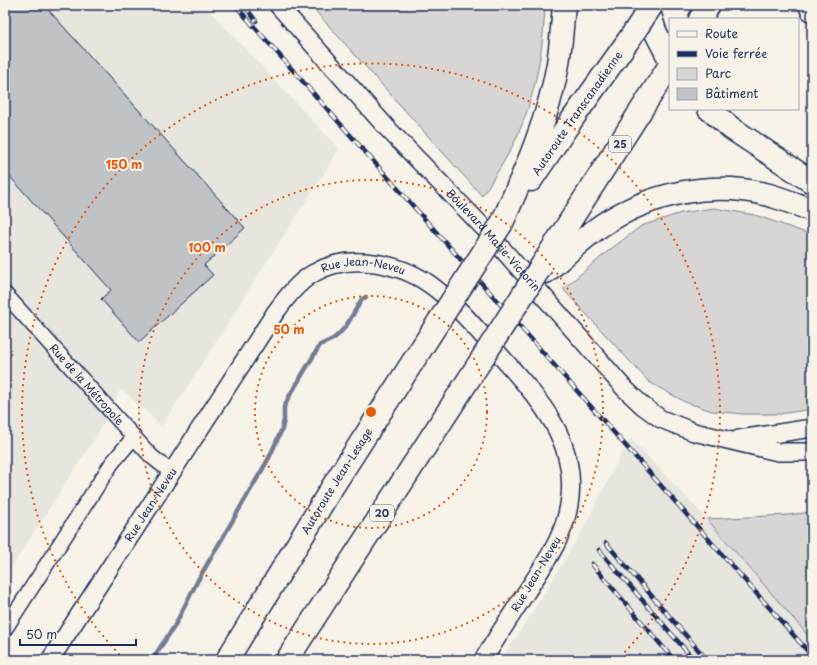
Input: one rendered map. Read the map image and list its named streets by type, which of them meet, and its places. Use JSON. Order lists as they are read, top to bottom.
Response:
{
  "streets": {
    "highway": [
      "Autoroute Transcanadienne",
      "25",
      "Autoroute Jean-Lesage",
      "20"
    ],
    "street": ["Boulevard Marie-Victorin", "Rue Jean-Neveu", "Rue de la Métropole"]
  },
  "crossings": [
    ["Autoroute Transcanadienne", "Autoroute Jean-Lesage"],
    ["25", "20"],
    ["Rue Jean-Neveu", "Rue de la Métropole"]
  ],
  "legend": [
    "Route",
    "Voie ferrée",
    "Parc",
    "Bâtiment"
  ],
  "scale_bar": "50 m",
  "rings": ["150 m", "100 m", "50 m"]
}
